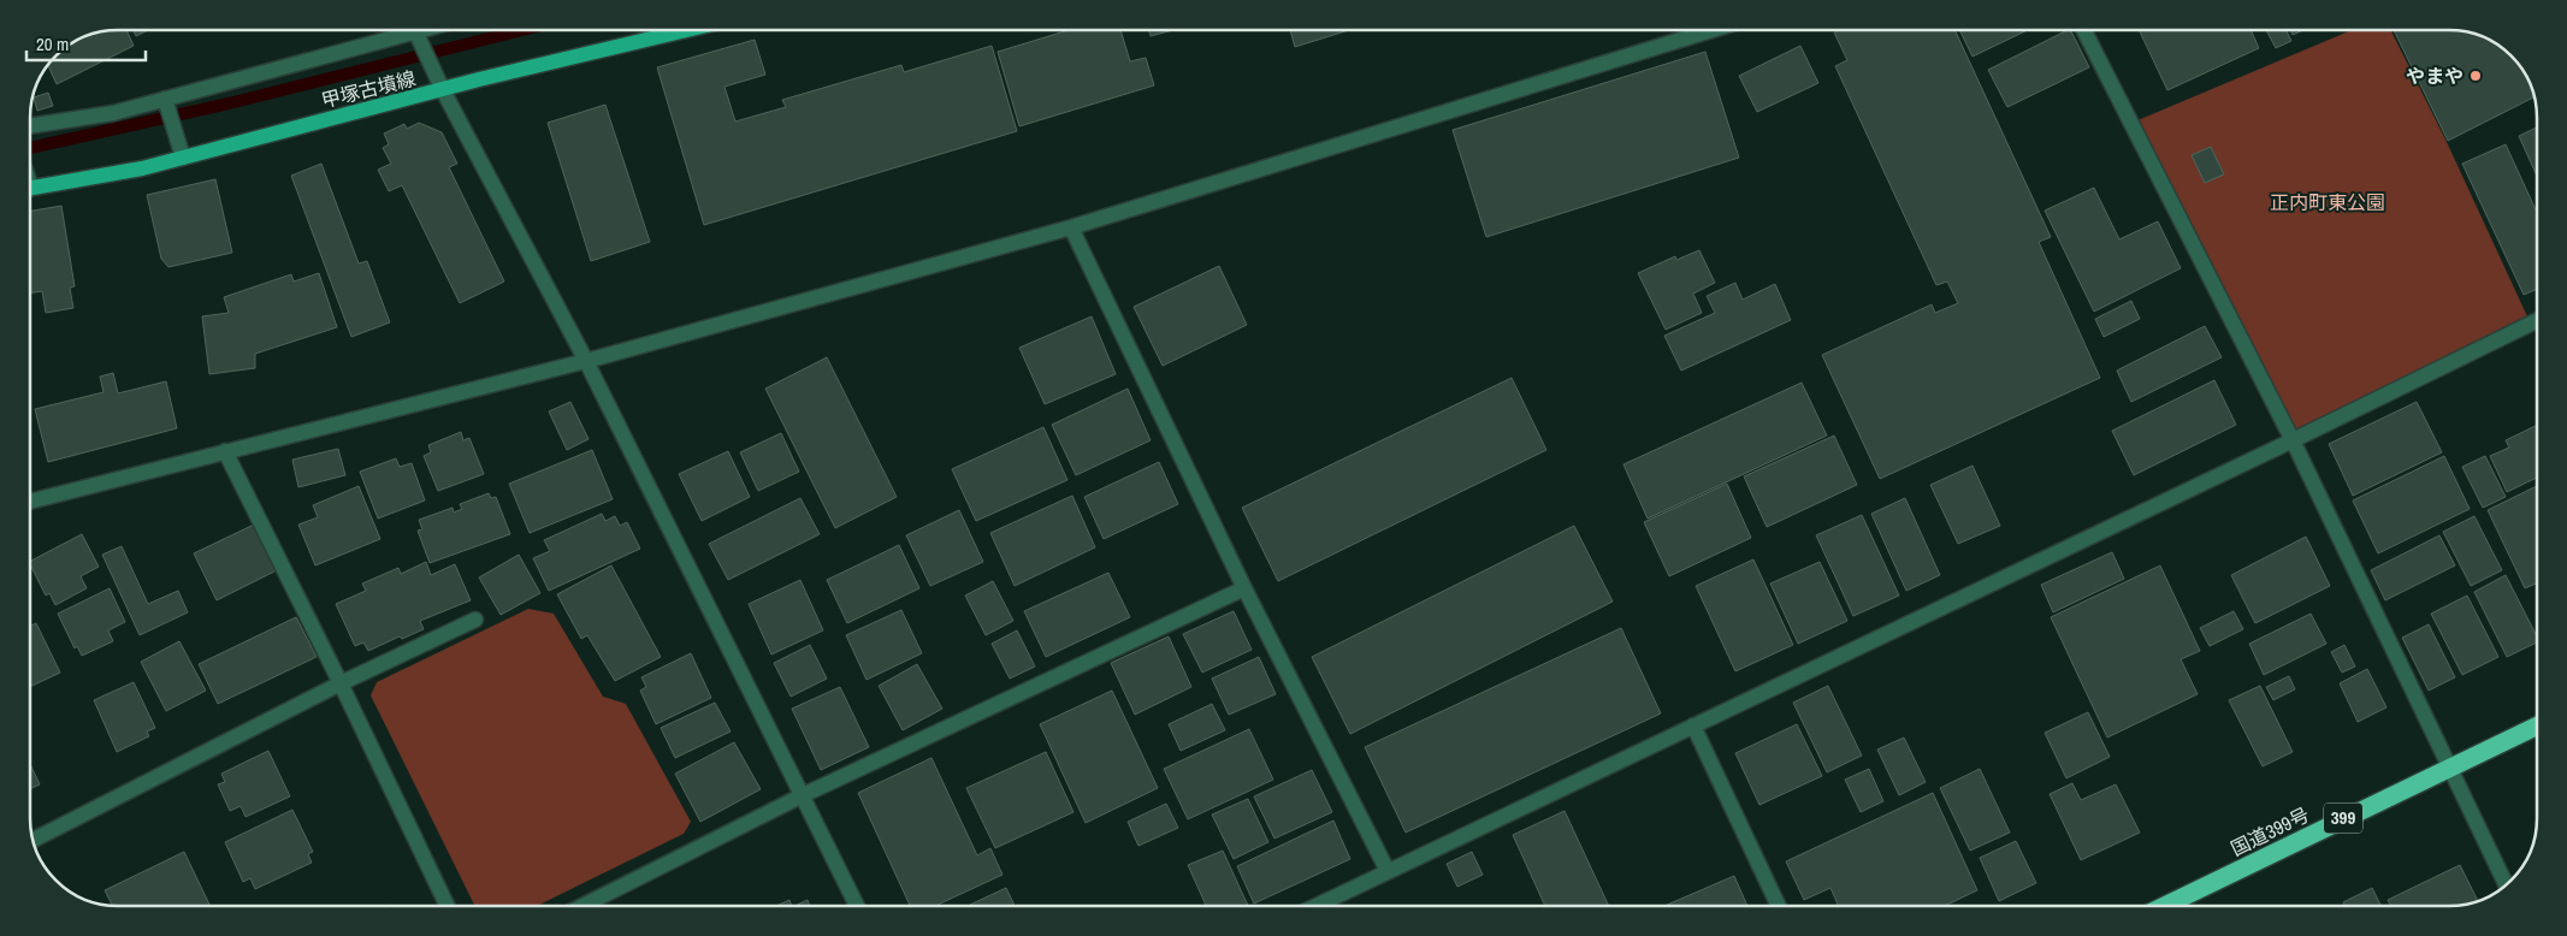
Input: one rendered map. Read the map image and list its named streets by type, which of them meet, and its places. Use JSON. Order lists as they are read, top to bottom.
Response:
{
  "streets": {
    "highway": ["399", "国道399号"],
    "main road": ["甲塚古墳線"]
  },
  "parks": ["正内町東公園"],
  "places": ["やまや"],
  "scale_bar": "20 m"
}
